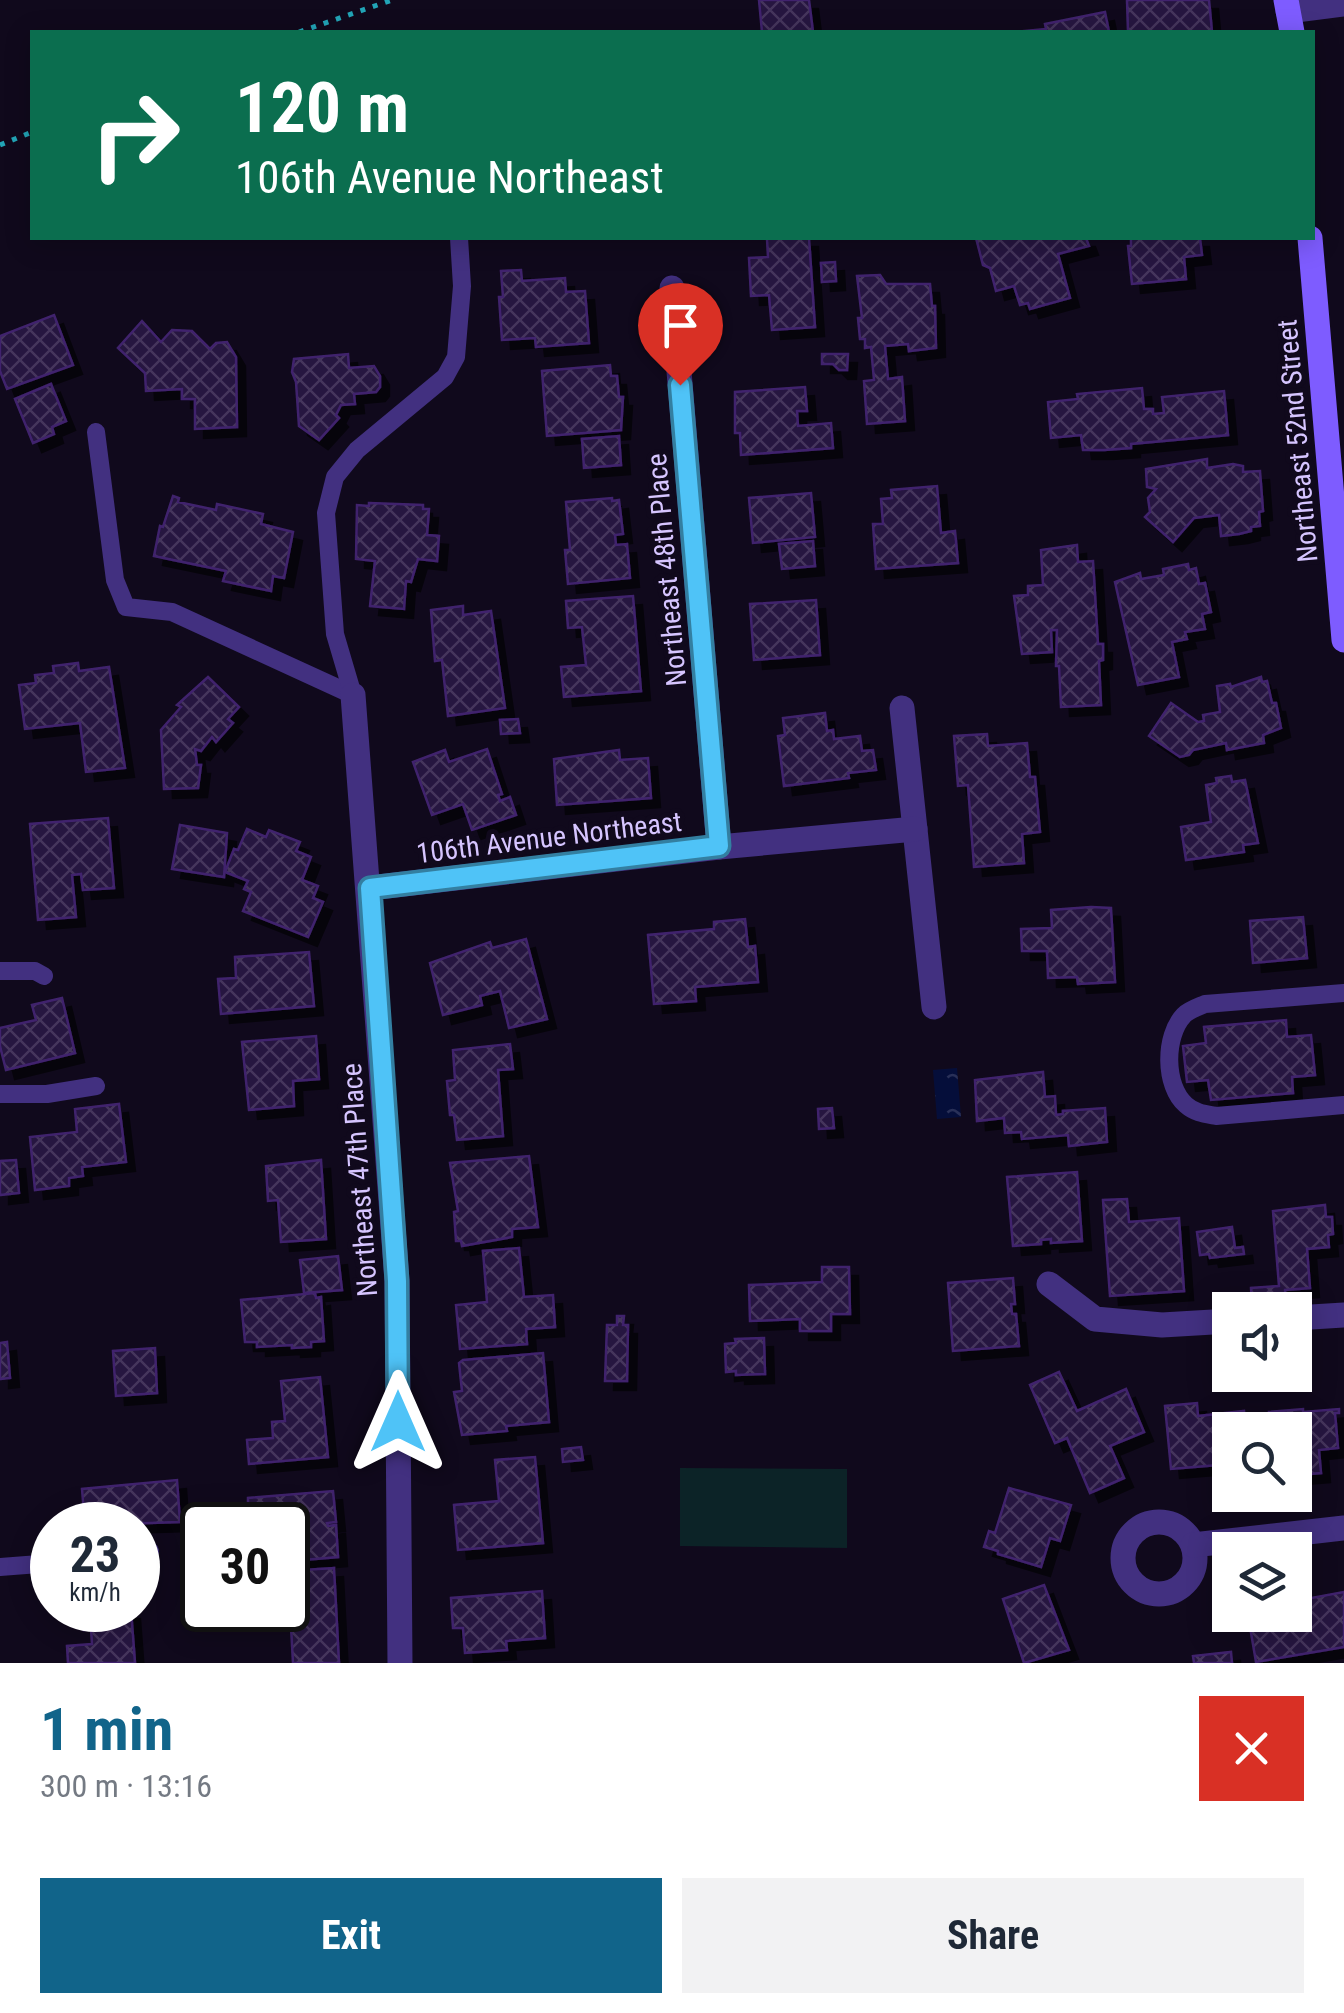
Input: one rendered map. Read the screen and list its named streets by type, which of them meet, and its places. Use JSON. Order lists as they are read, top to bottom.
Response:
{
  "streets": {
    "street": [
      "Northeast 52nd Street",
      "Northeast 48th Place",
      "106th Avenue Northeast",
      "Northeast 47th Place"
    ]
  },
  "crossings": [
    ["Northeast 48th Place", "106th Avenue Northeast"],
    ["106th Avenue Northeast", "Northeast 47th Place"]
  ],
  "page": {
    "turn": ["120 m", "106th Avenue Northeast"],
    "speed": "23 km/h",
    "limit": "30",
    "heading": ["1 min", "300 m · 13:16"],
    "buttons": ["Exit", "Share"]
  }
}
